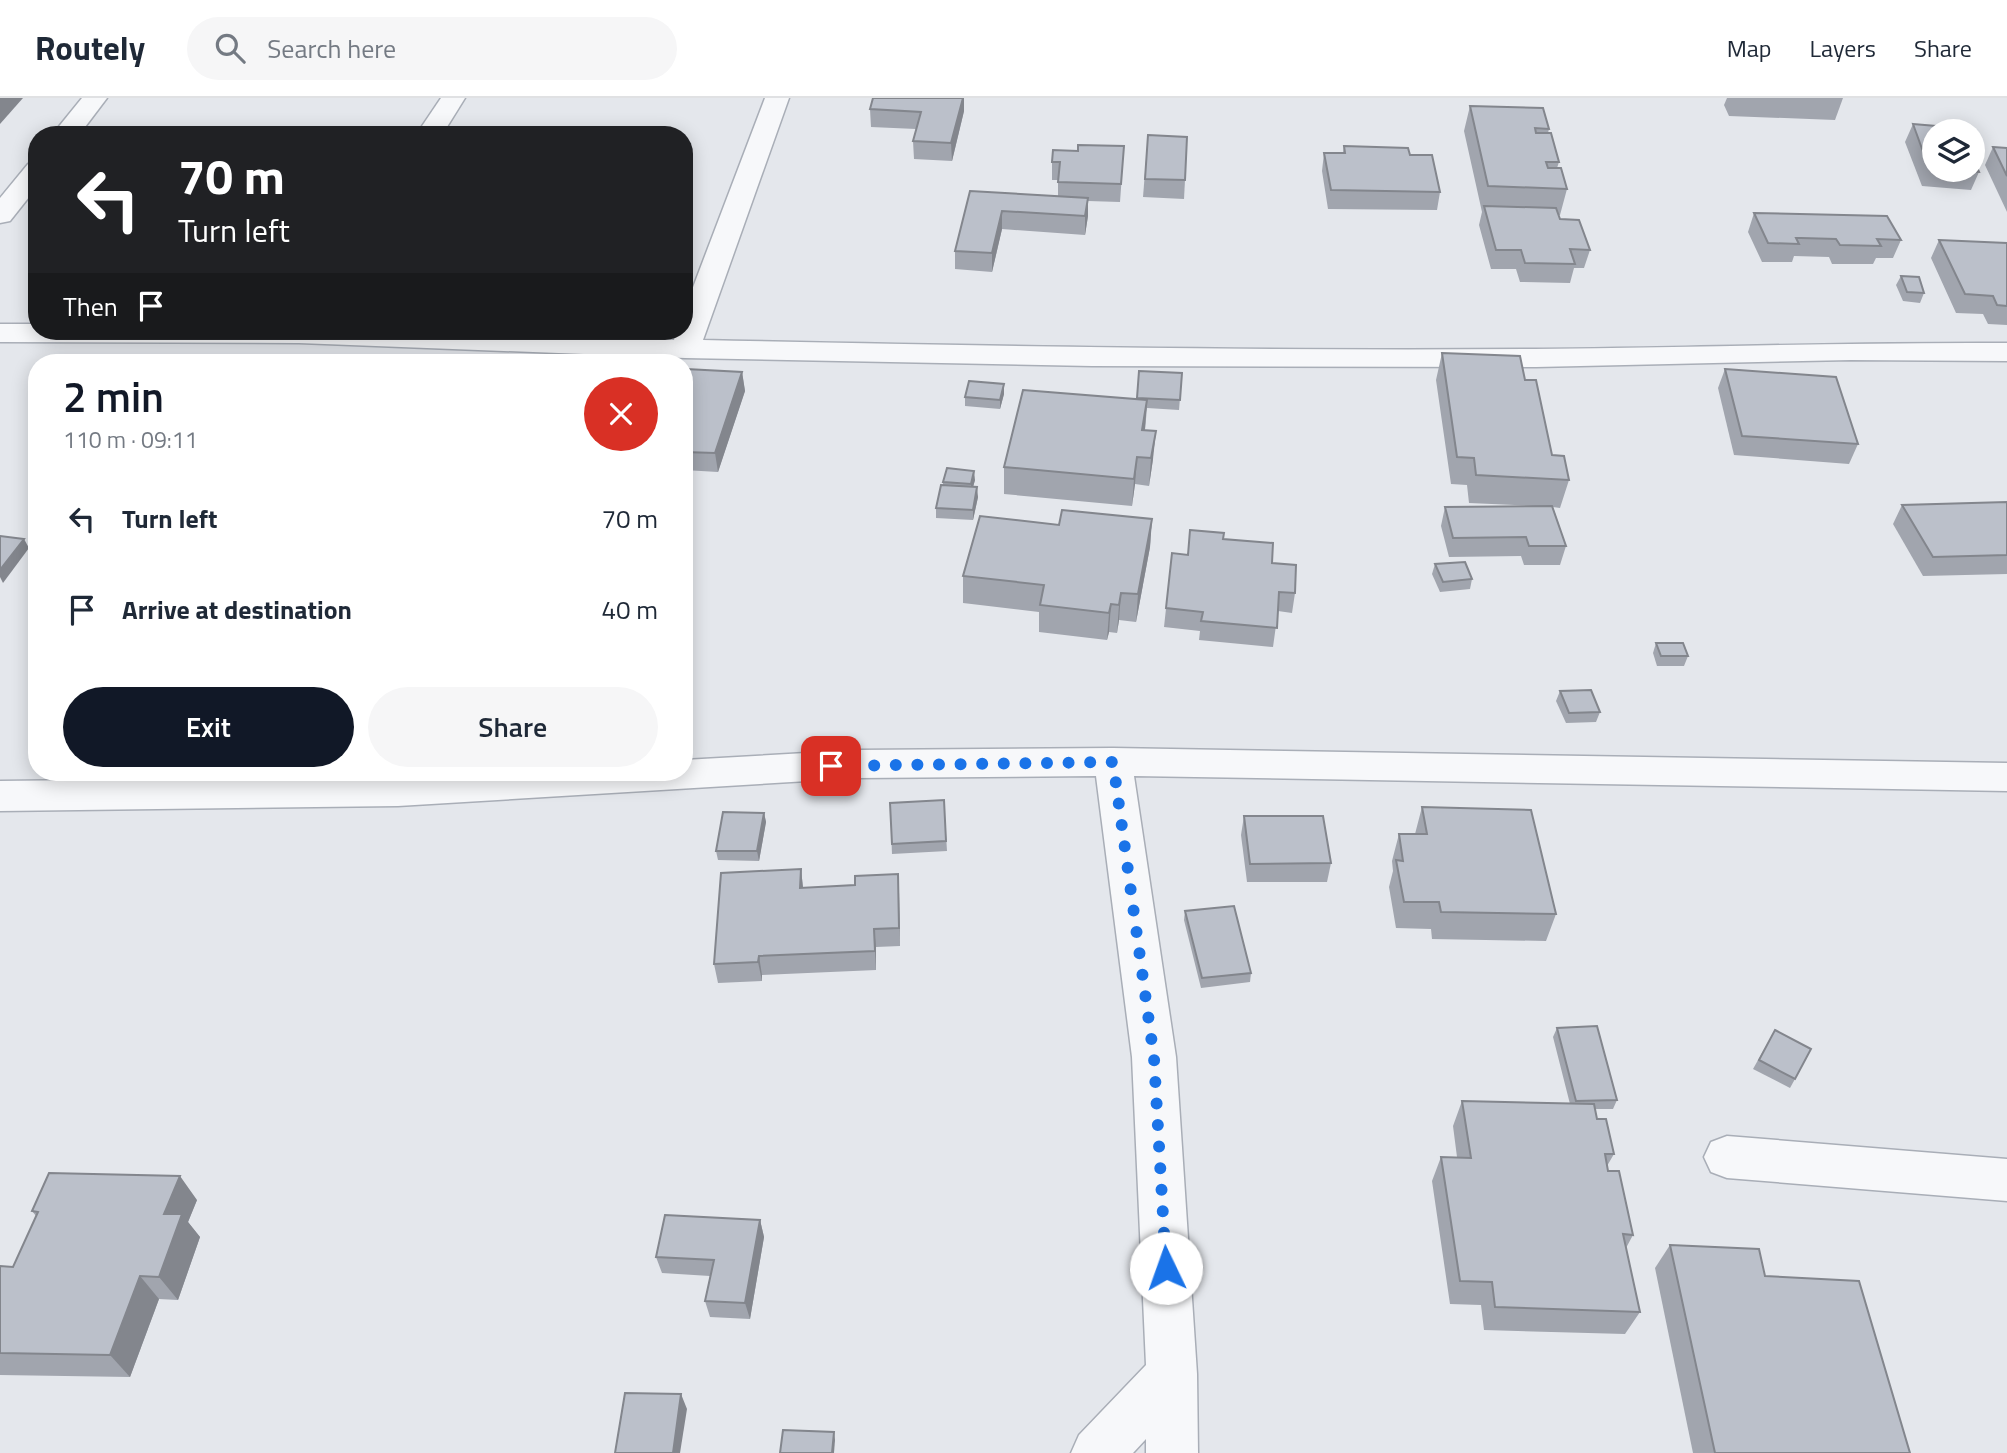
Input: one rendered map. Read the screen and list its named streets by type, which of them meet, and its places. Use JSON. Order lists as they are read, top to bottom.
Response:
{
  "page": {
    "header": "Routely",
    "search": "Search here",
    "nav": ["Map", "Layers", "Share"],
    "turn": ["70 m", "Turn left"],
    "then": "Then",
    "heading": ["2 min", "110 m · 09:11"],
    "list": [
      {
        "name": "Turn left",
        "value": "70 m"
      },
      {
        "name": "Arrive at destination",
        "value": "40 m"
      }
    ],
    "buttons": ["Exit", "Share"]
  }
}
